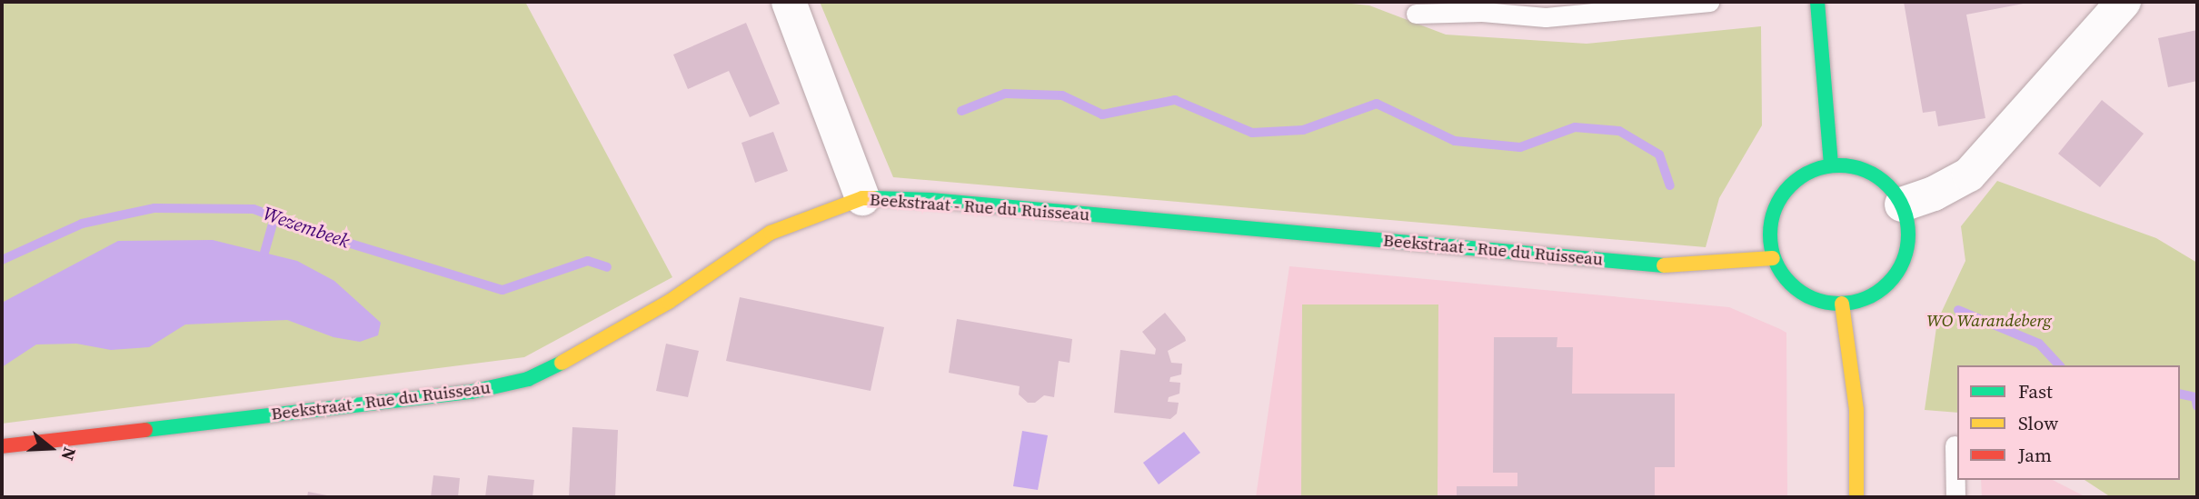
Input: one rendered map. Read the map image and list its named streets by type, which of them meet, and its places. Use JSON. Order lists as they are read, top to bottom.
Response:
{
  "streets": {
    "street": ["Beekstraat - Rue du Ruisseau"]
  },
  "water": ["Wezembeek"],
  "parks": ["WO Warandeberg"],
  "legend": ["Fast", "Slow", "Jam"],
  "north": "right"
}
